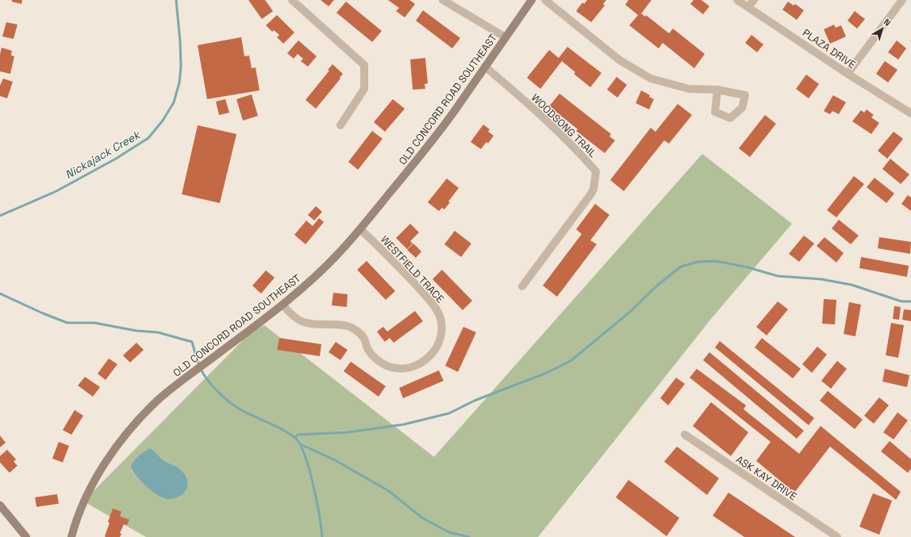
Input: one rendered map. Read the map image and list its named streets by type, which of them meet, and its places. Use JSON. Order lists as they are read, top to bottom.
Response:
{
  "streets": {
    "street": [
      "PLAZA DRIVE",
      "OLD CONCORD ROAD SOUTHEAST",
      "WOODSONG TRAIL",
      "WESTFIELD TRACE",
      "ASK KAY DRIVE"
    ]
  },
  "crossings": [
    ["OLD CONCORD ROAD SOUTHEAST", "WOODSONG TRAIL"],
    ["OLD CONCORD ROAD SOUTHEAST", "WESTFIELD TRACE"]
  ],
  "water": ["Nickajack Creek"],
  "north": "top right"
}
